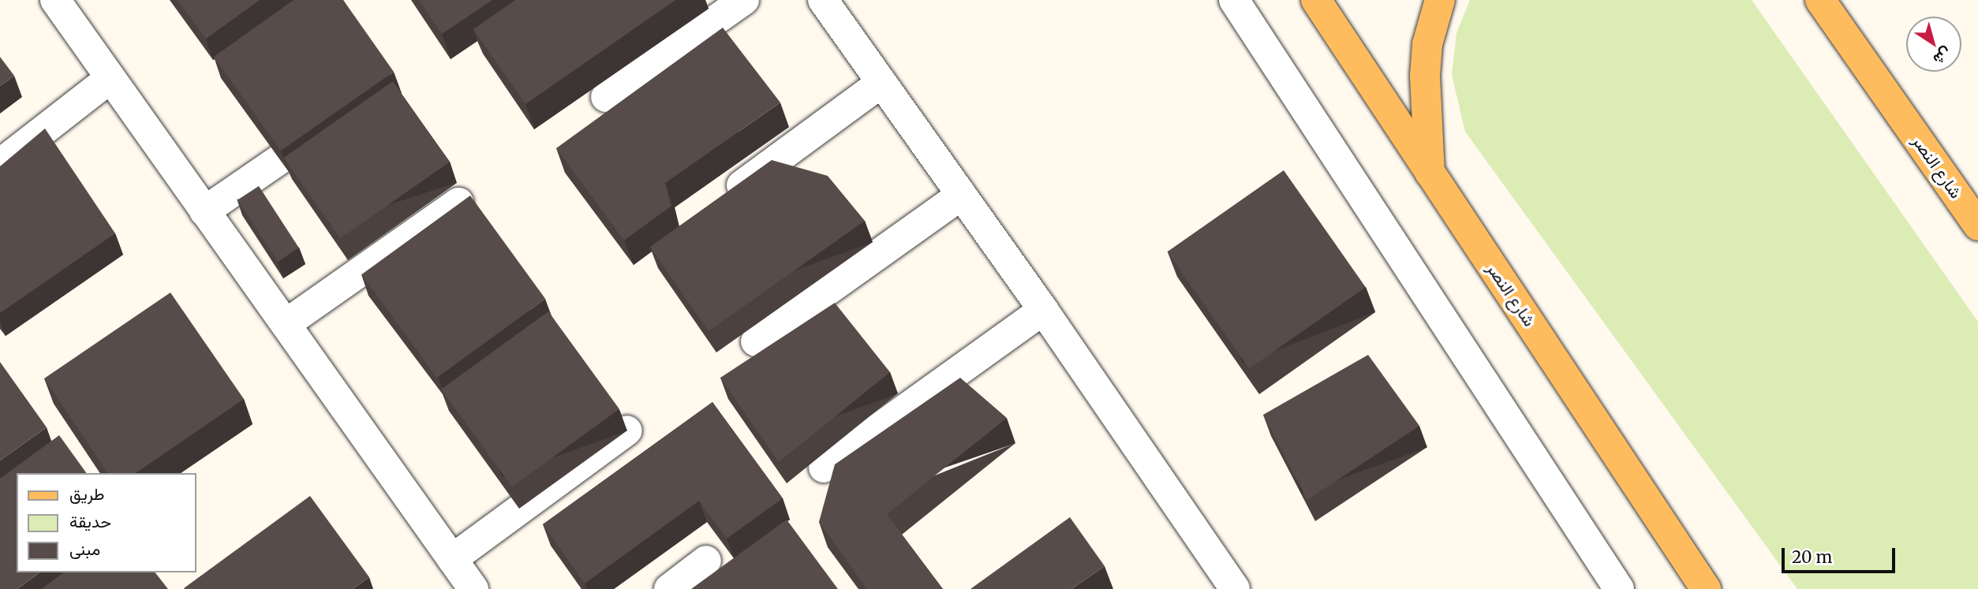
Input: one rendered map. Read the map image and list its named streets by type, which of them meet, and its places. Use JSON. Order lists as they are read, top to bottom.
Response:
{
  "streets": {
    "main road": ["شارع النصر"]
  },
  "legend": ["طريق", "حديقة", "مبنى"],
  "scale_bar": "20 m",
  "north": "bottom right"
}
